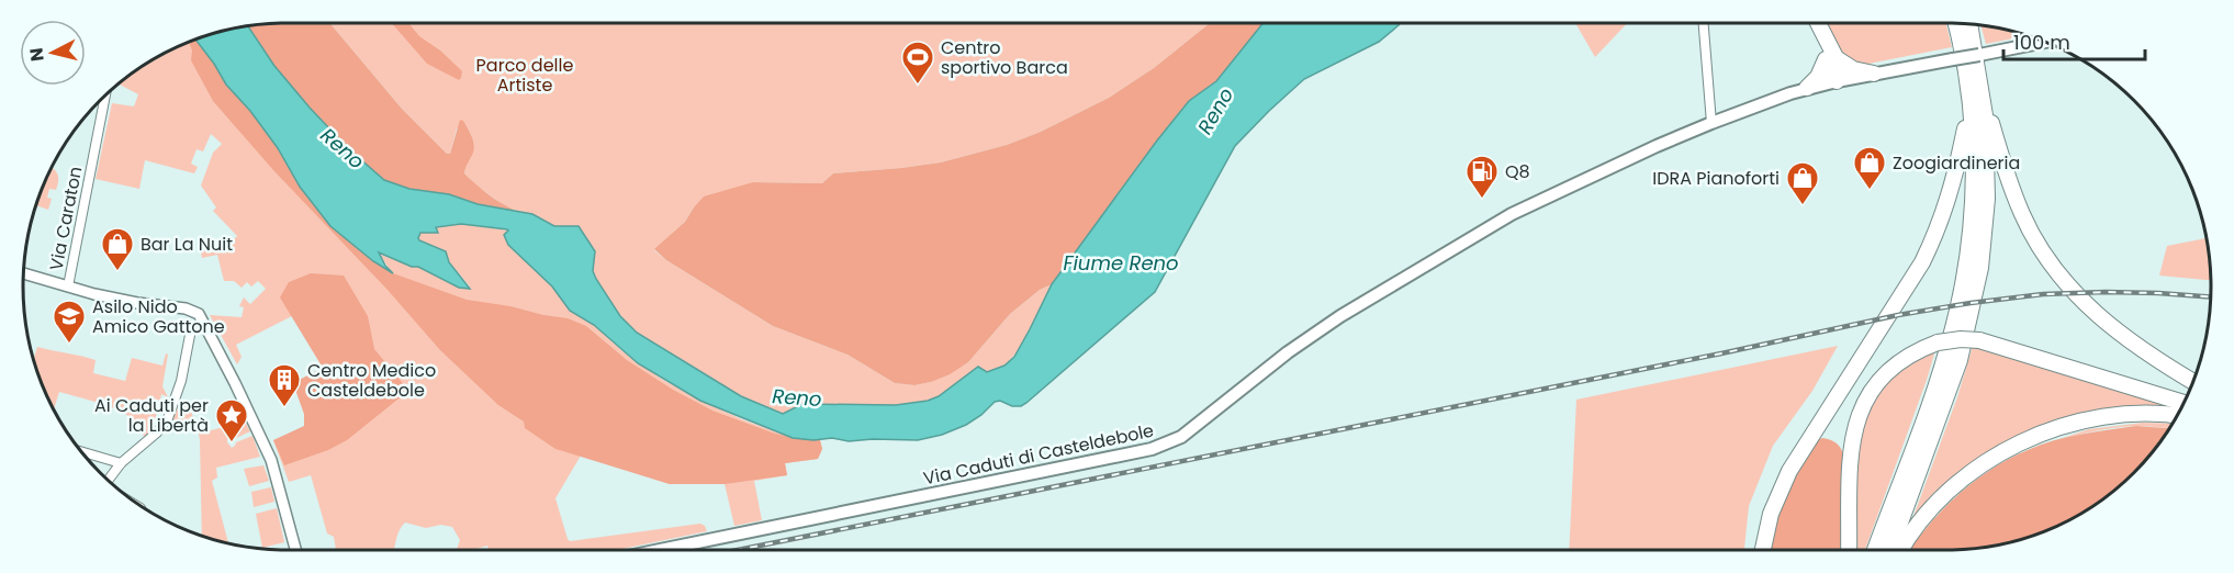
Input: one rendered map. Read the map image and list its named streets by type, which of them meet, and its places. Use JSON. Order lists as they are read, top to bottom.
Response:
{
  "streets": {
    "main road": ["Via Caduti di Casteldebole"],
    "street": ["Via Caraton"]
  },
  "water": ["Reno", "Fiume Reno"],
  "parks": ["Parco delle Artiste"],
  "places": {
    "sports": ["Centro sportivo Barca"],
    "shop": ["Zoogiardineria", "IDRA Pianoforti", "Bar La Nuit"],
    "fuel station": ["Q8"],
    "school or university": ["Asilo Nido Amico Gattone"],
    "building": ["Centro Medico Casteldebole"],
    "place": ["Ai Caduti per la Libertà"]
  },
  "scale_bar": "100 m",
  "north": "left"
}
